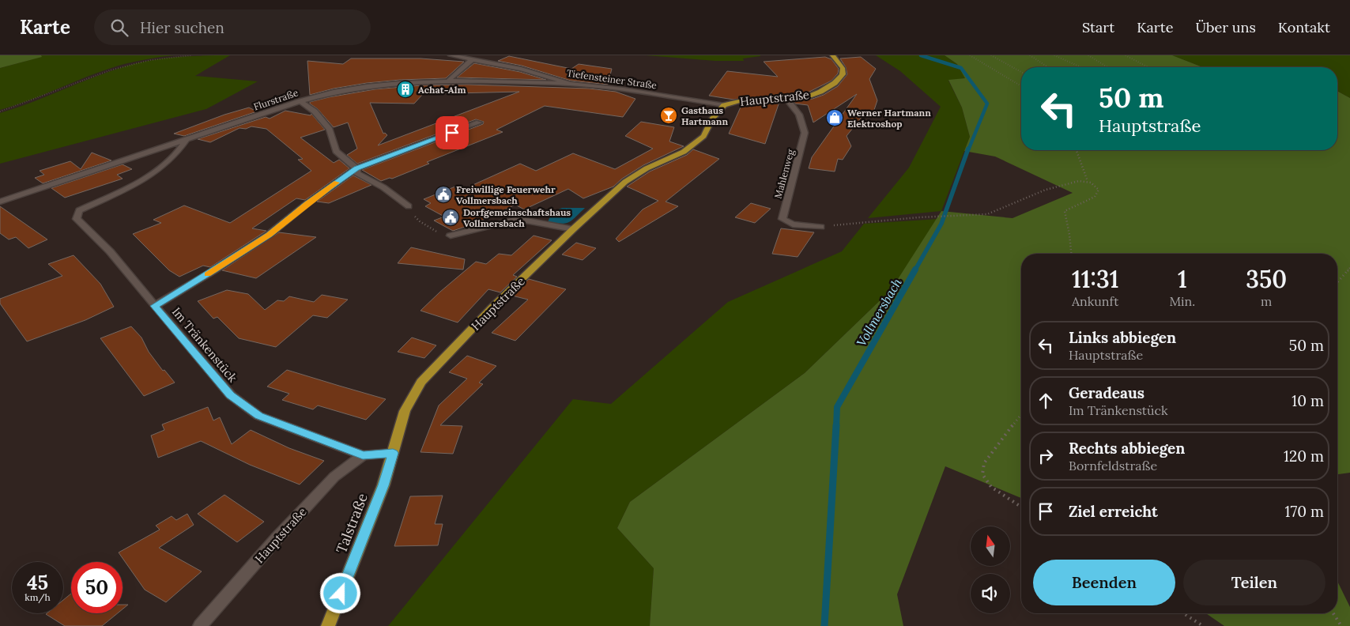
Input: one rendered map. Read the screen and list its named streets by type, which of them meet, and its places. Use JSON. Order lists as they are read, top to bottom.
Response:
{
  "streets": {
    "main road": ["Hauptstraße", "Talstraße"],
    "street": [
      "Tiefensteiner Straße",
      "Flurstraße",
      "Mahlenweg",
      "Im Tränkenstück"
    ]
  },
  "crossings": [
    ["Tiefensteiner Straße", "Hauptstraße"],
    ["Tiefensteiner Straße", "Flurstraße"],
    ["Hauptstraße", "Mahlenweg"],
    ["Hauptstraße", "Im Tränkenstück"],
    ["Hauptstraße", "Talstraße"],
    ["Flurstraße", "Im Tränkenstück"]
  ],
  "water": ["Vollmersbach"],
  "places": {
    "building": ["Achat-Alm"],
    "bar": ["Gasthaus Hartmann"],
    "shop": ["Werner Hartmann Elektroshop"],
    "public building": ["Freiwillige Feuerwehr Vollmersbach", "Dorfgemeinschaftshaus Vollmersbach"]
  },
  "north": "top",
  "page": {
    "header": "Karte",
    "search": "Hier suchen",
    "nav": [
      "Start",
      "Karte",
      "Über uns",
      "Kontakt"
    ],
    "turn": ["50 m", "Hauptstraße"],
    "eta": [
      "11:31",
      "Ankunft",
      "1",
      "Min.",
      "350",
      "m"
    ],
    "list": [
      {
        "name": "Links abbiegen",
        "note": "Hauptstraße",
        "value": "50 m"
      },
      {
        "name": "Geradeaus",
        "note": "Im Tränkenstück",
        "value": "10 m"
      },
      {
        "name": "Rechts abbiegen",
        "note": "Bornfeldstraße",
        "value": "120 m"
      },
      {
        "name": "Ziel erreicht",
        "value": "170 m"
      }
    ],
    "buttons": ["Beenden", "Teilen"],
    "speed": "45 km/h",
    "limit": "50"
  }
}
